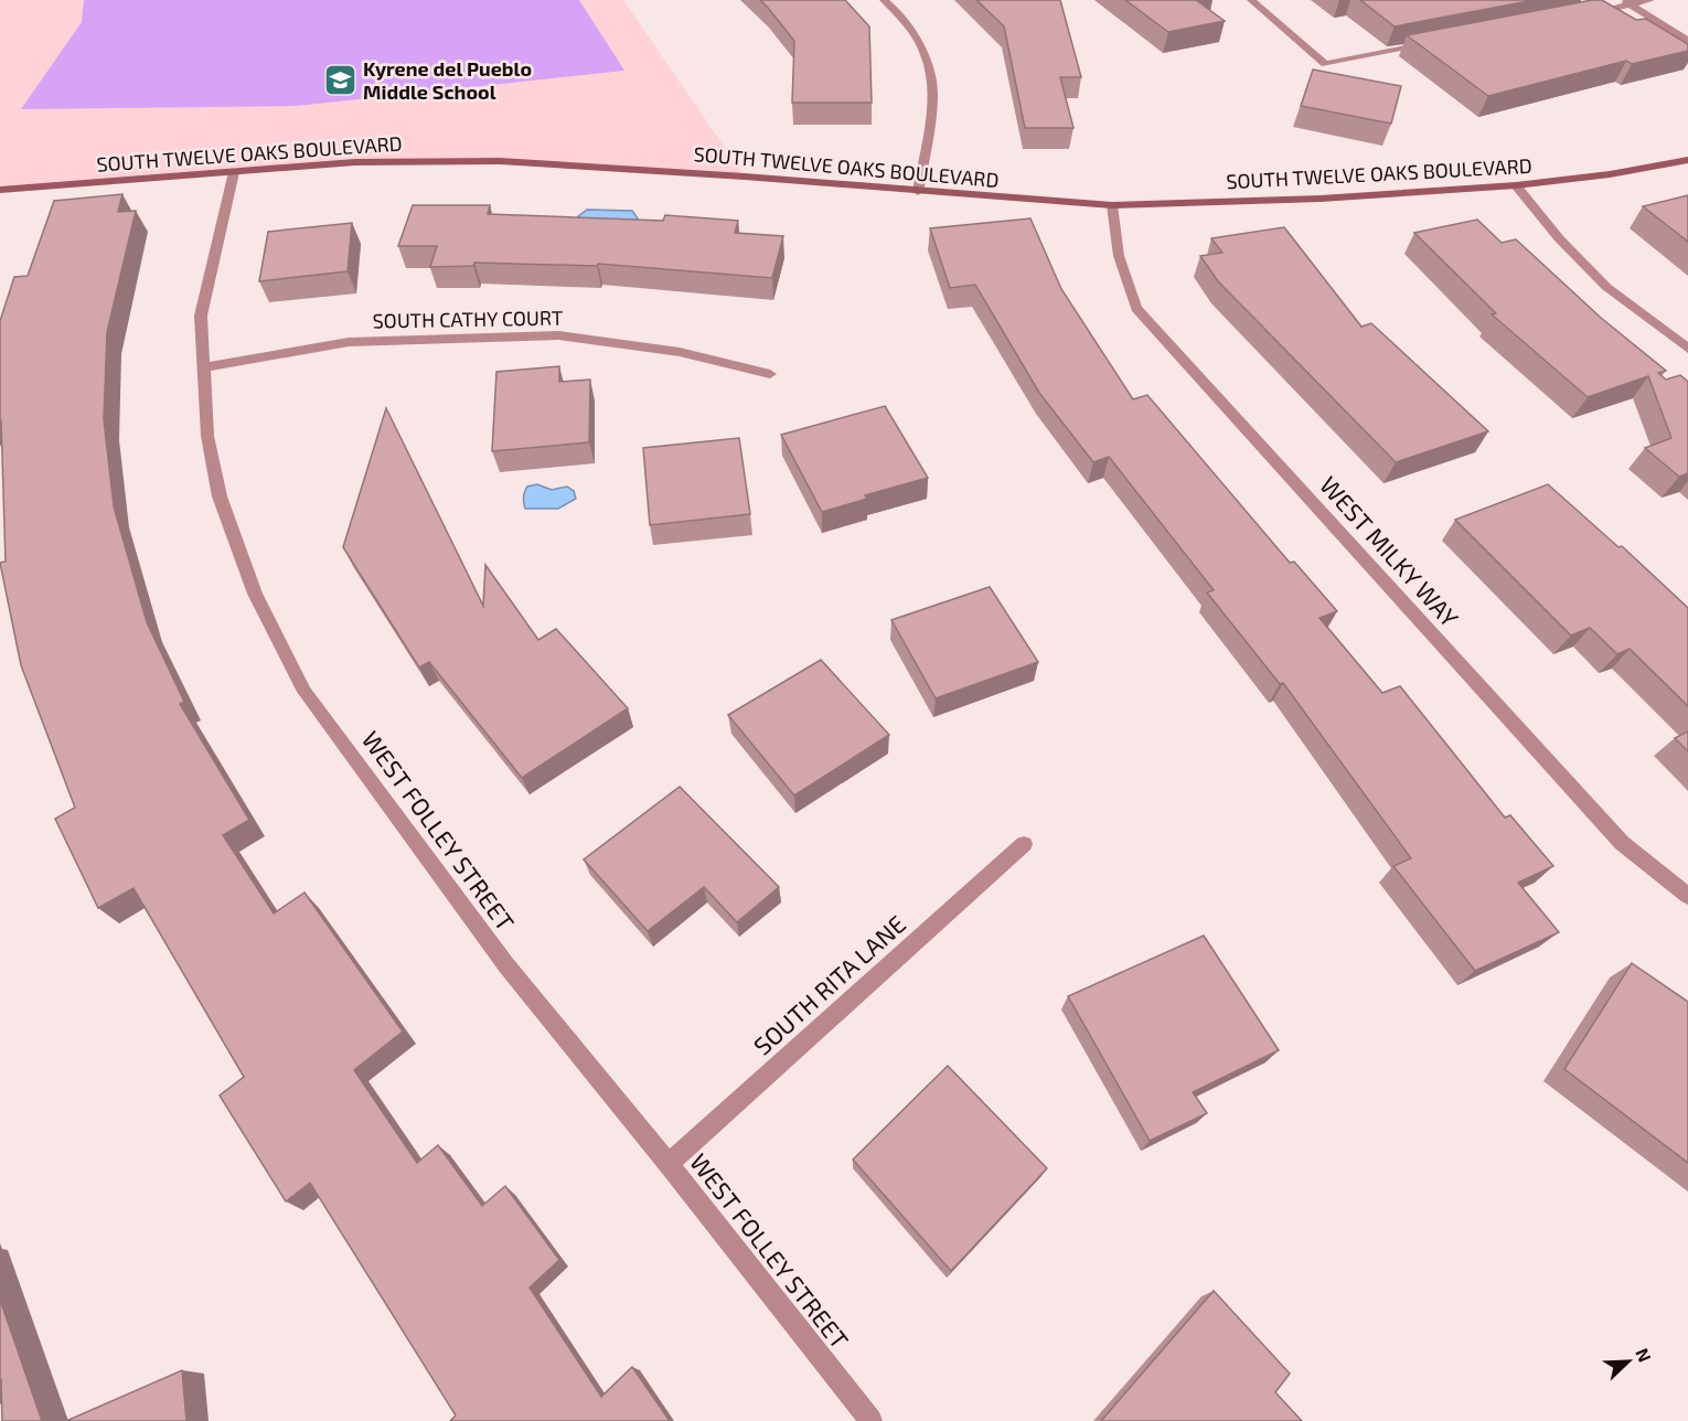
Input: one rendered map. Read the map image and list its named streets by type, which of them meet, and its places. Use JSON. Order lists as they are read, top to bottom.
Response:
{
  "streets": {
    "street": [
      "SOUTH TWELVE OAKS BOULEVARD",
      "SOUTH CATHY COURT",
      "WEST MILKY WAY",
      "WEST FOLLEY STREET",
      "SOUTH RITA LANE"
    ]
  },
  "crossings": [
    ["SOUTH TWELVE OAKS BOULEVARD", "WEST MILKY WAY"],
    ["SOUTH TWELVE OAKS BOULEVARD", "WEST FOLLEY STREET"],
    ["SOUTH CATHY COURT", "WEST FOLLEY STREET"],
    ["WEST FOLLEY STREET", "SOUTH RITA LANE"]
  ],
  "places": {
    "school or university": ["Kyrene del Pueblo Middle School"]
  },
  "north": "top right"
}
